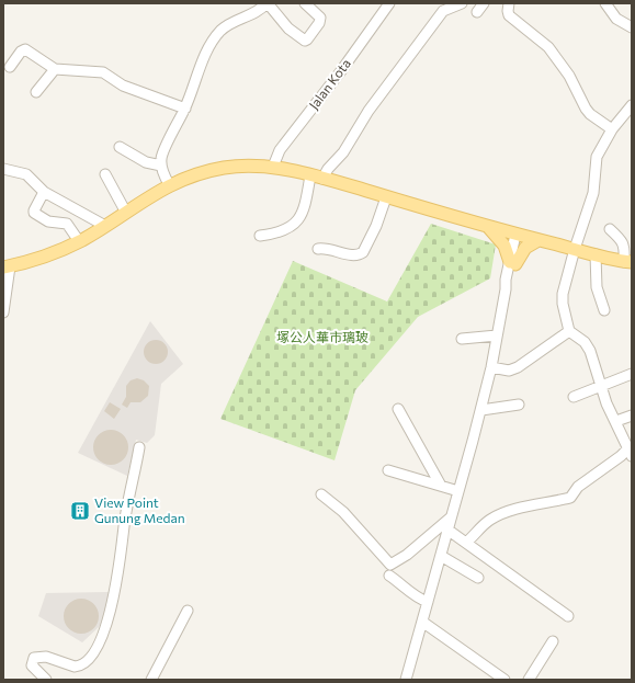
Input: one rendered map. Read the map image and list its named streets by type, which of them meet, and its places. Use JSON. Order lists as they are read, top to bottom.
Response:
{
  "streets": {
    "street": ["Jalan Kota"]
  },
  "parks": ["塚公人華市璃玻"],
  "places": {
    "building": ["View Point Gunung Medan"]
  }
}
